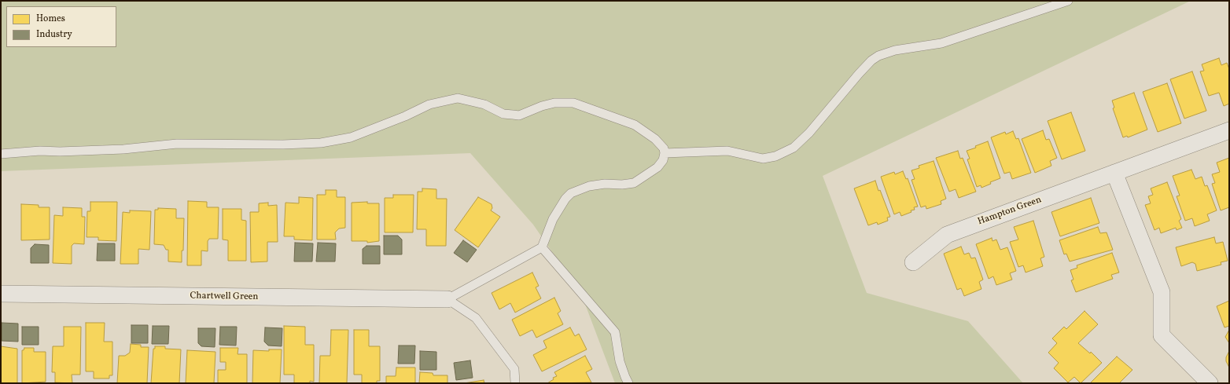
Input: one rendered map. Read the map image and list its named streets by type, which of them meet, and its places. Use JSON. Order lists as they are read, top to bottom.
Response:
{
  "streets": {
    "street": ["Hampton Green", "Chartwell Green"]
  },
  "legend": ["Homes", "Industry"]
}
